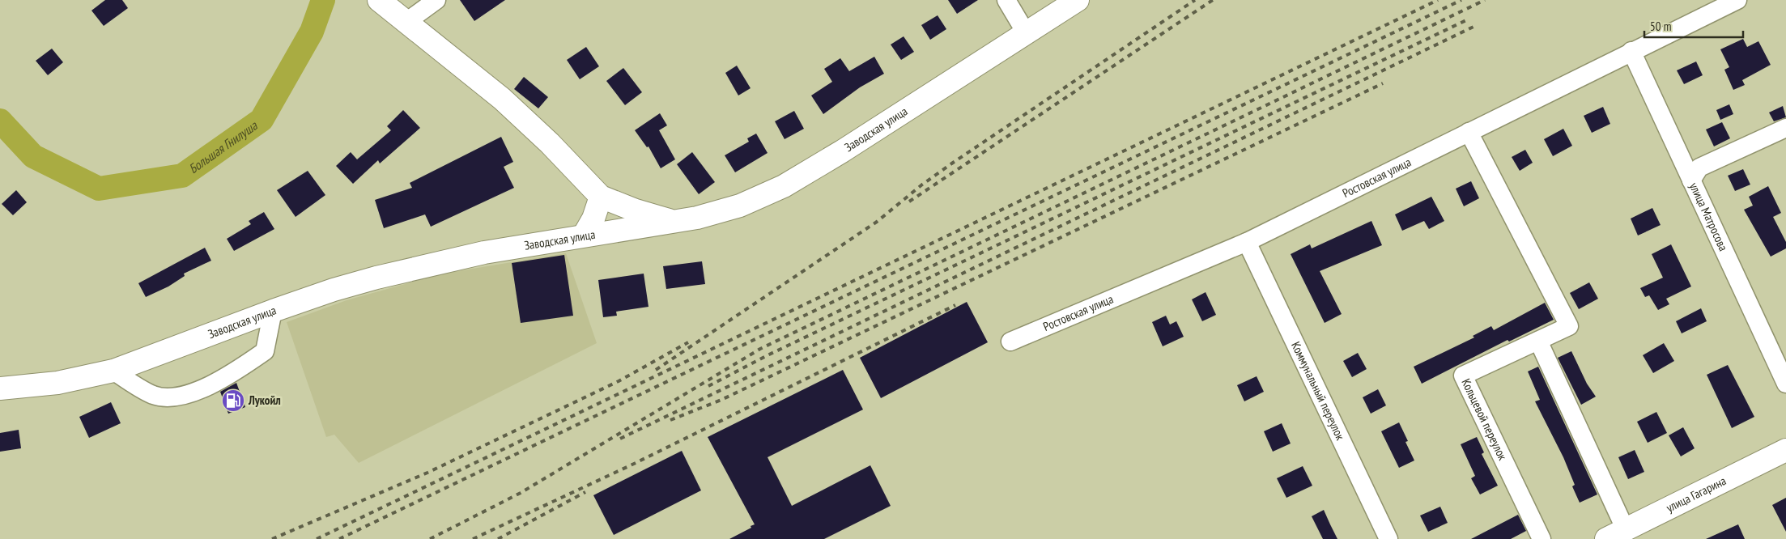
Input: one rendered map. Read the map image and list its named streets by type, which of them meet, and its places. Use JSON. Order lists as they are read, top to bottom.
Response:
{
  "streets": {
    "main road": ["Заводская улица", "улица Гагарина"],
    "street": [
      "Ростовская улица",
      "улица Матросова",
      "Коммунальный переулок",
      "Кольцевой переулок"
    ]
  },
  "crossings": [
    ["Ростовская улица", "улица Матросова"],
    ["Ростовская улица", "Коммунальный переулок"],
    ["Ростовская улица", "Кольцевой переулок"]
  ],
  "water": ["Большая Гнилуша"],
  "places": {
    "fuel station": ["Лукойл"]
  },
  "scale_bar": "50 m"
}
